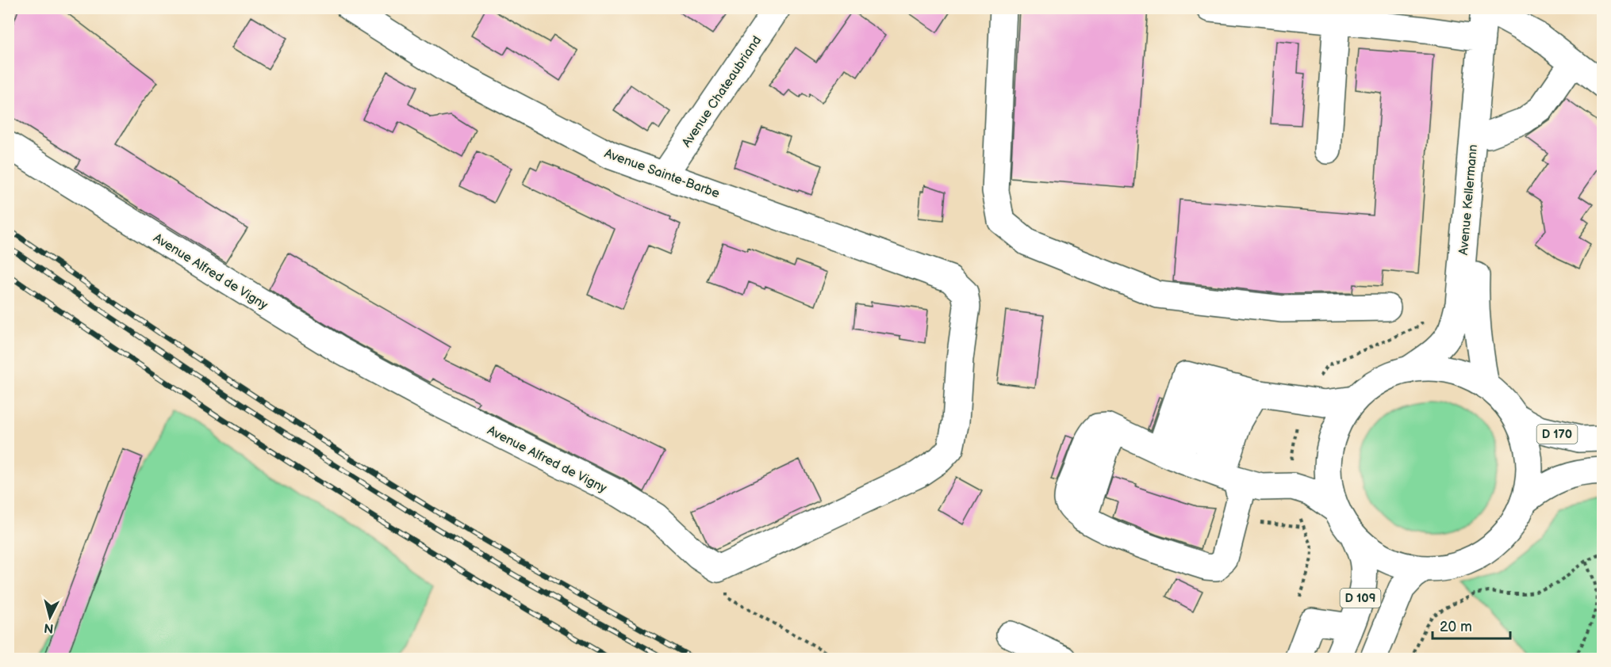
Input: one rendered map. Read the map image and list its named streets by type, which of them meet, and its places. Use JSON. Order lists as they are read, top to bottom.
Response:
{
  "streets": {
    "main road": [
      "Avenue Chateaubriand",
      "Avenue Sainte-Barbe",
      "Avenue Kellermann",
      "Avenue Alfred de Vigny",
      "D 170",
      "D 109"
    ]
  },
  "crossings": [
    ["Avenue Chateaubriand", "Avenue Sainte-Barbe"],
    ["Avenue Sainte-Barbe", "Avenue Alfred de Vigny"]
  ],
  "scale_bar": "20 m",
  "north": "bottom"
}
